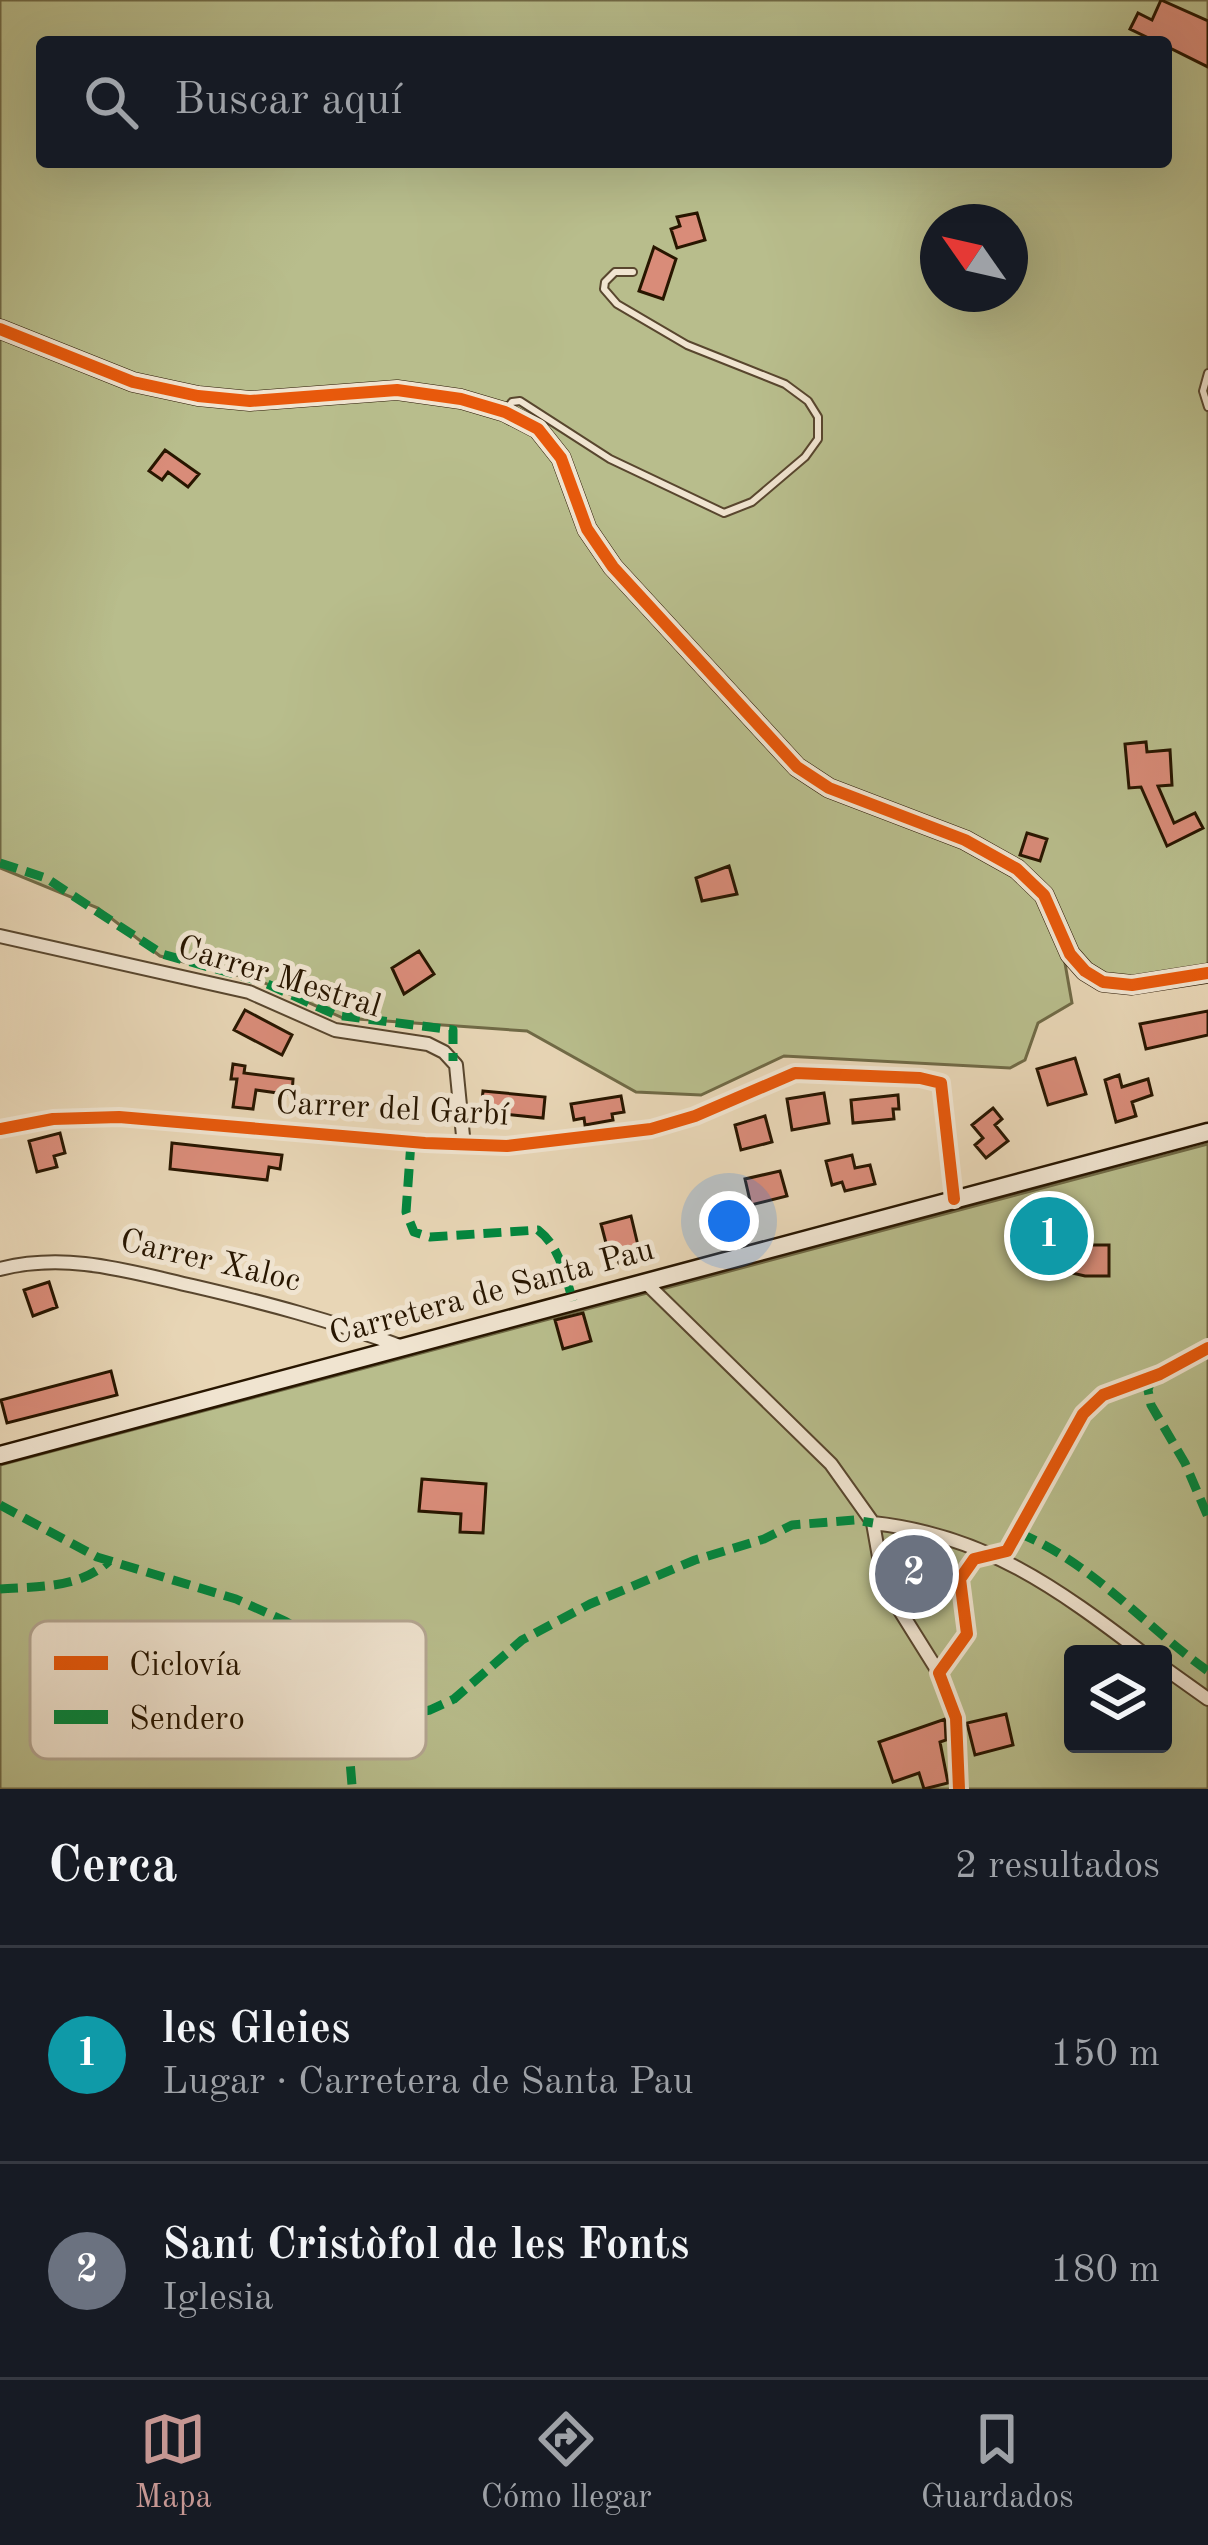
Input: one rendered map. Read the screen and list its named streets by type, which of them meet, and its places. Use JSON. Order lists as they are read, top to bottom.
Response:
{
  "streets": {
    "street": [
      "Carrer Mestral",
      "Carrer del Garbí",
      "Carrer Xaloc",
      "Carretera de Santa Pau"
    ]
  },
  "crossings": [
    ["Carrer Mestral", "Carrer del Garbí"],
    ["Carrer del Garbí", "Carretera de Santa Pau"],
    ["Carrer Xaloc", "Carretera de Santa Pau"]
  ],
  "legend": ["Ciclovía", "Sendero"],
  "north": "top left",
  "page": {
    "search": "Buscar aquí",
    "pins": ["1", "2"],
    "heading": ["Cerca", "2 resultados"],
    "list": [
      {
        "mark": "1",
        "name": "les Gleies",
        "note": "Lugar · Carretera de Santa Pau",
        "value": "150 m"
      },
      {
        "mark": "2",
        "name": "Sant Cristòfol de les Fonts",
        "note": "Iglesia",
        "value": "180 m"
      }
    ],
    "nav": ["Mapa", "Cómo llegar", "Guardados"]
  }
}
